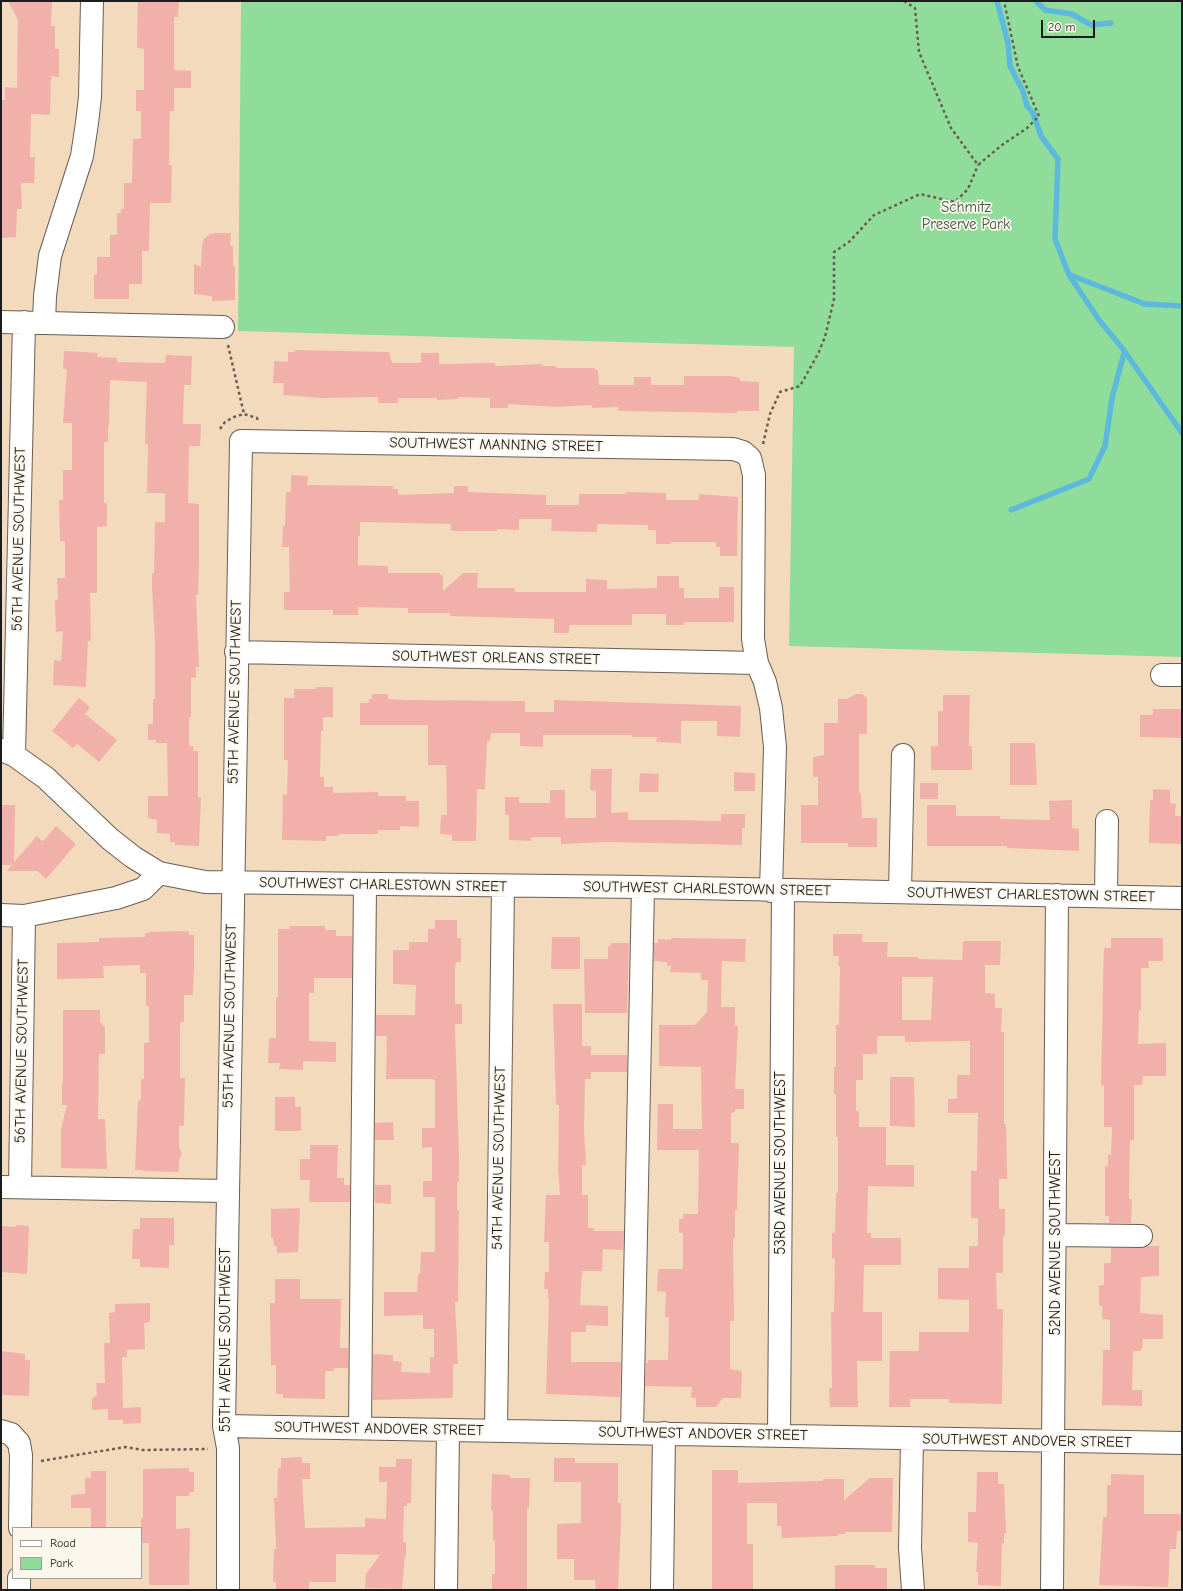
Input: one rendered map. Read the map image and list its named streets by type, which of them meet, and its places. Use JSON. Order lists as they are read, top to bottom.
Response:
{
  "streets": {
    "street": [
      "SOUTHWEST MANNING STREET",
      "56TH AVENUE SOUTHWEST",
      "SOUTHWEST ORLEANS STREET",
      "55TH AVENUE SOUTHWEST",
      "SOUTHWEST CHARLESTOWN STREET",
      "54TH AVENUE SOUTHWEST",
      "53RD AVENUE SOUTHWEST",
      "52ND AVENUE SOUTHWEST",
      "SOUTHWEST ANDOVER STREET"
    ]
  },
  "crossings": [
    ["SOUTHWEST MANNING STREET", "55TH AVENUE SOUTHWEST"],
    ["SOUTHWEST MANNING STREET", "53RD AVENUE SOUTHWEST"],
    ["SOUTHWEST ORLEANS STREET", "55TH AVENUE SOUTHWEST"],
    ["SOUTHWEST ORLEANS STREET", "53RD AVENUE SOUTHWEST"],
    ["55TH AVENUE SOUTHWEST", "SOUTHWEST CHARLESTOWN STREET"],
    ["55TH AVENUE SOUTHWEST", "SOUTHWEST ANDOVER STREET"],
    ["SOUTHWEST CHARLESTOWN STREET", "54TH AVENUE SOUTHWEST"],
    ["SOUTHWEST CHARLESTOWN STREET", "53RD AVENUE SOUTHWEST"],
    ["SOUTHWEST CHARLESTOWN STREET", "52ND AVENUE SOUTHWEST"],
    ["54TH AVENUE SOUTHWEST", "SOUTHWEST ANDOVER STREET"],
    ["53RD AVENUE SOUTHWEST", "SOUTHWEST ANDOVER STREET"],
    ["52ND AVENUE SOUTHWEST", "SOUTHWEST ANDOVER STREET"]
  ],
  "parks": ["Schmitz Preserve Park"],
  "legend": ["Road", "Park"],
  "scale_bar": "20 m"
}
